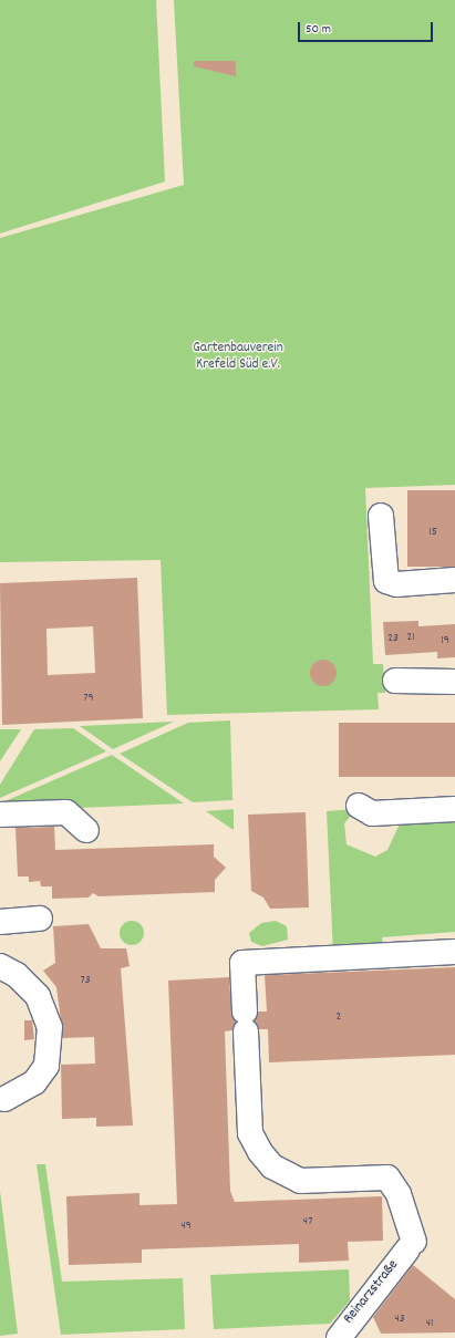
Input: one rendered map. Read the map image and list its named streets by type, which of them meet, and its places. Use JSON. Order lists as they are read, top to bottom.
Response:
{
  "streets": {
    "street": ["Reinarzstraße"]
  },
  "parks": ["Gartenbauverein Krefeld Süd e.V."],
  "house_numbers": [
    "15",
    "21",
    "23",
    "19",
    "79",
    "73",
    "2",
    "47",
    "49",
    "43",
    "41"
  ],
  "scale_bar": "50 m"
}
